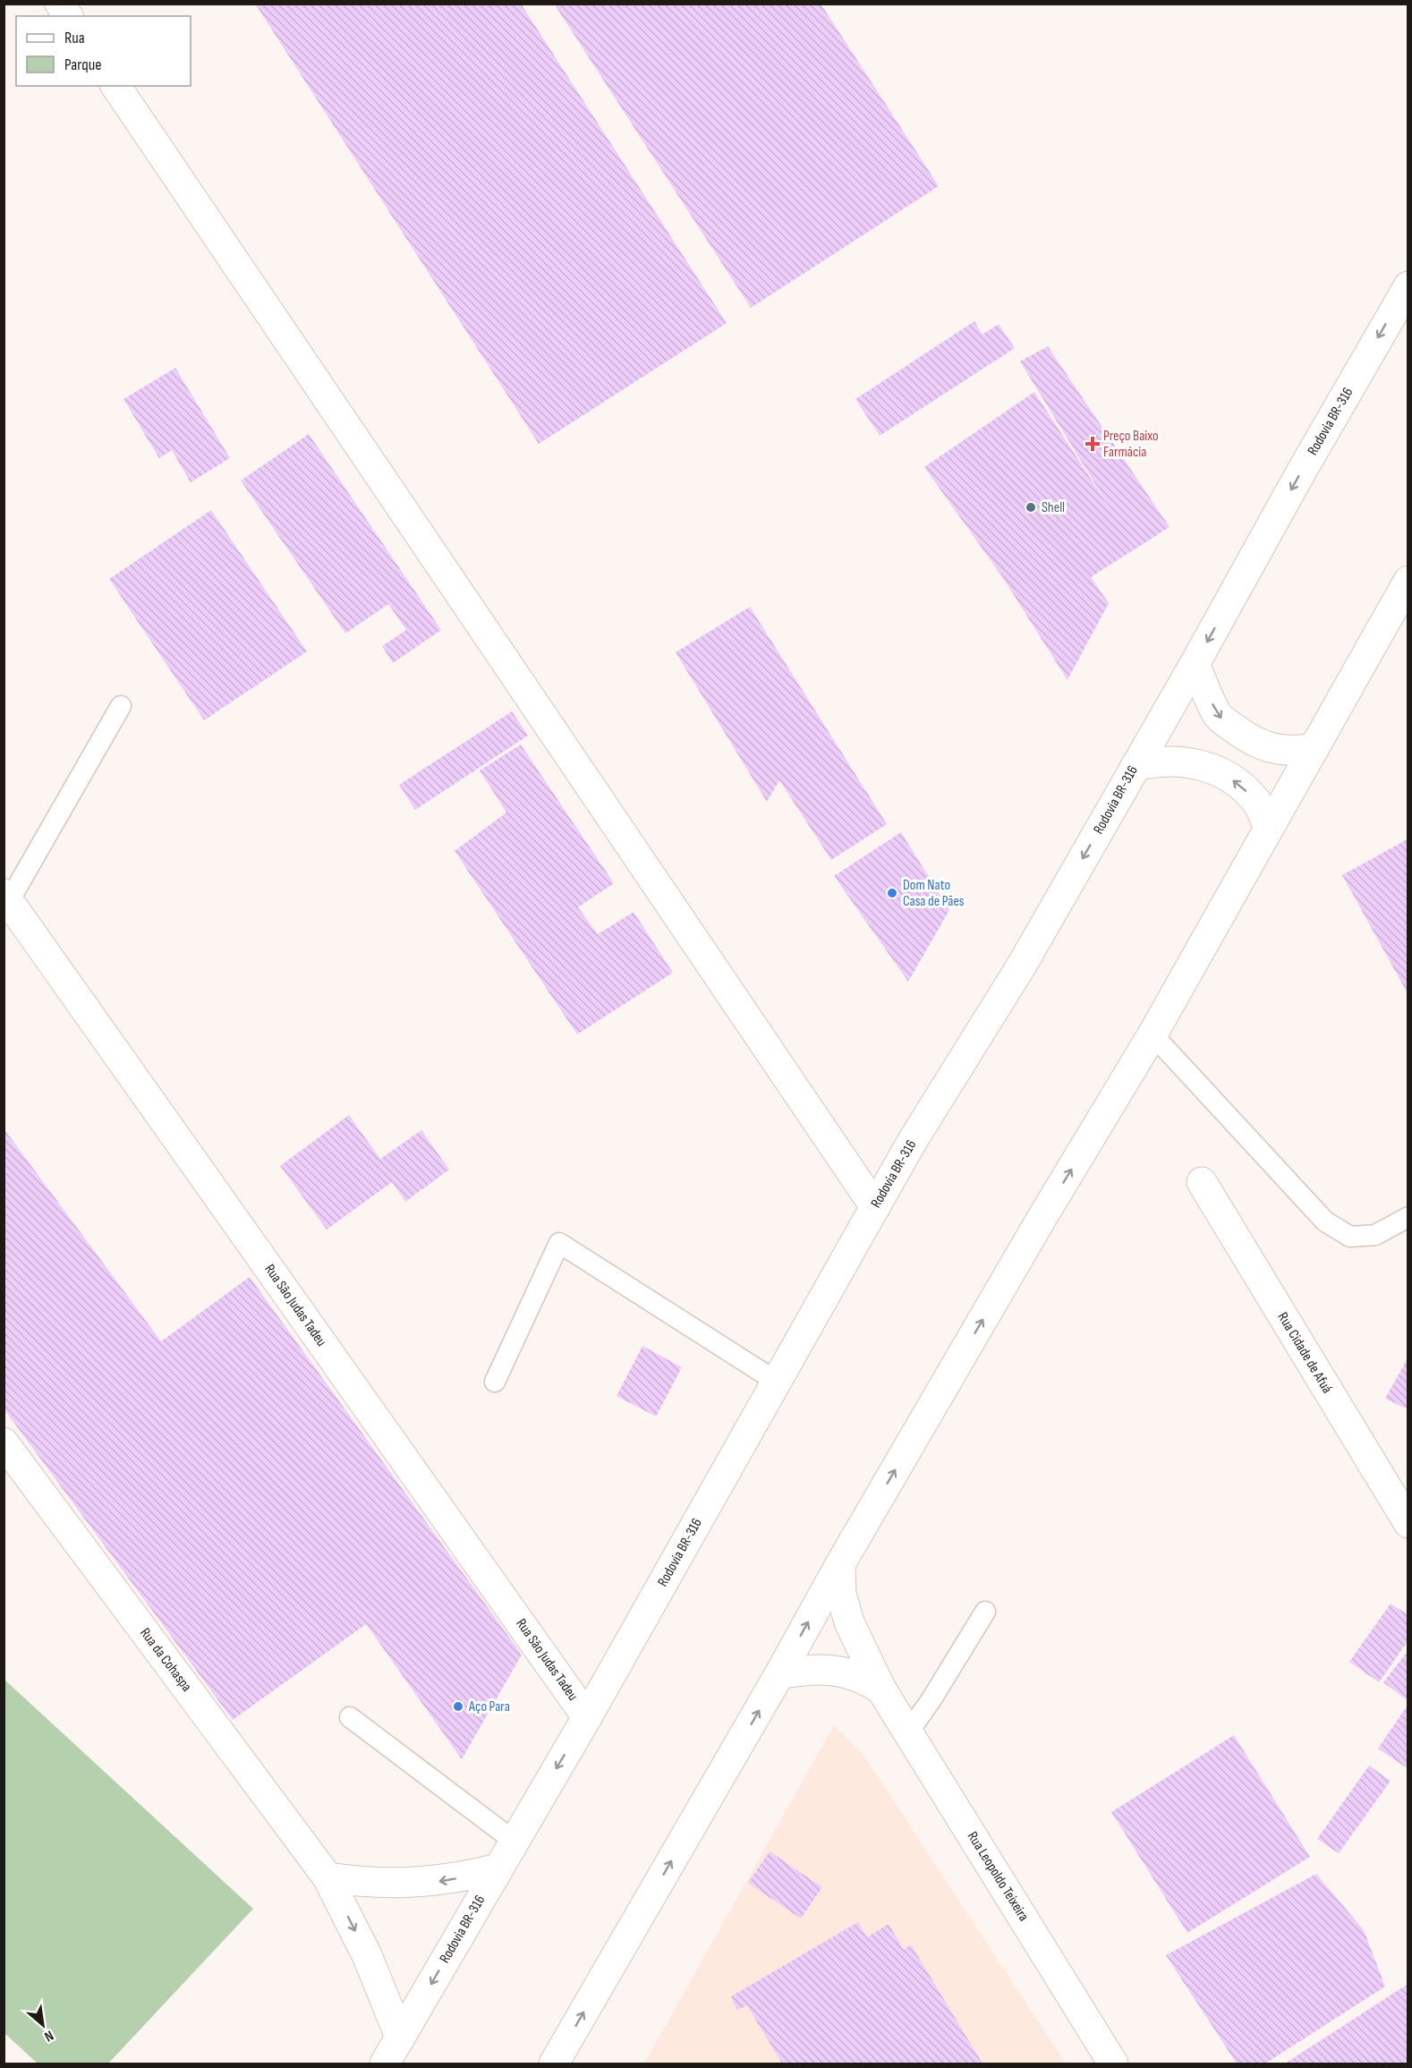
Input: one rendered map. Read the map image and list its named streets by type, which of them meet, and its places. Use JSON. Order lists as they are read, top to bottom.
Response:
{
  "streets": {
    "main road": [
      "Rodovia BR-316",
      "Rua São Judas Tadeu",
      "Rua Cidade de Afuá",
      "Rua da Cohaspa",
      "Rua Leopoldo Teixeira"
    ]
  },
  "crossings": [
    ["Rodovia BR-316", "Rua São Judas Tadeu"],
    ["Rodovia BR-316", "Rua da Cohaspa"]
  ],
  "places": {
    "health": ["Preço Baixo Farmácia"],
    "other": ["Shell", "Dom Nato Casa de Pães", "Aço Para"]
  },
  "legend": ["Rua", "Parque"],
  "north": "bottom right"
}
